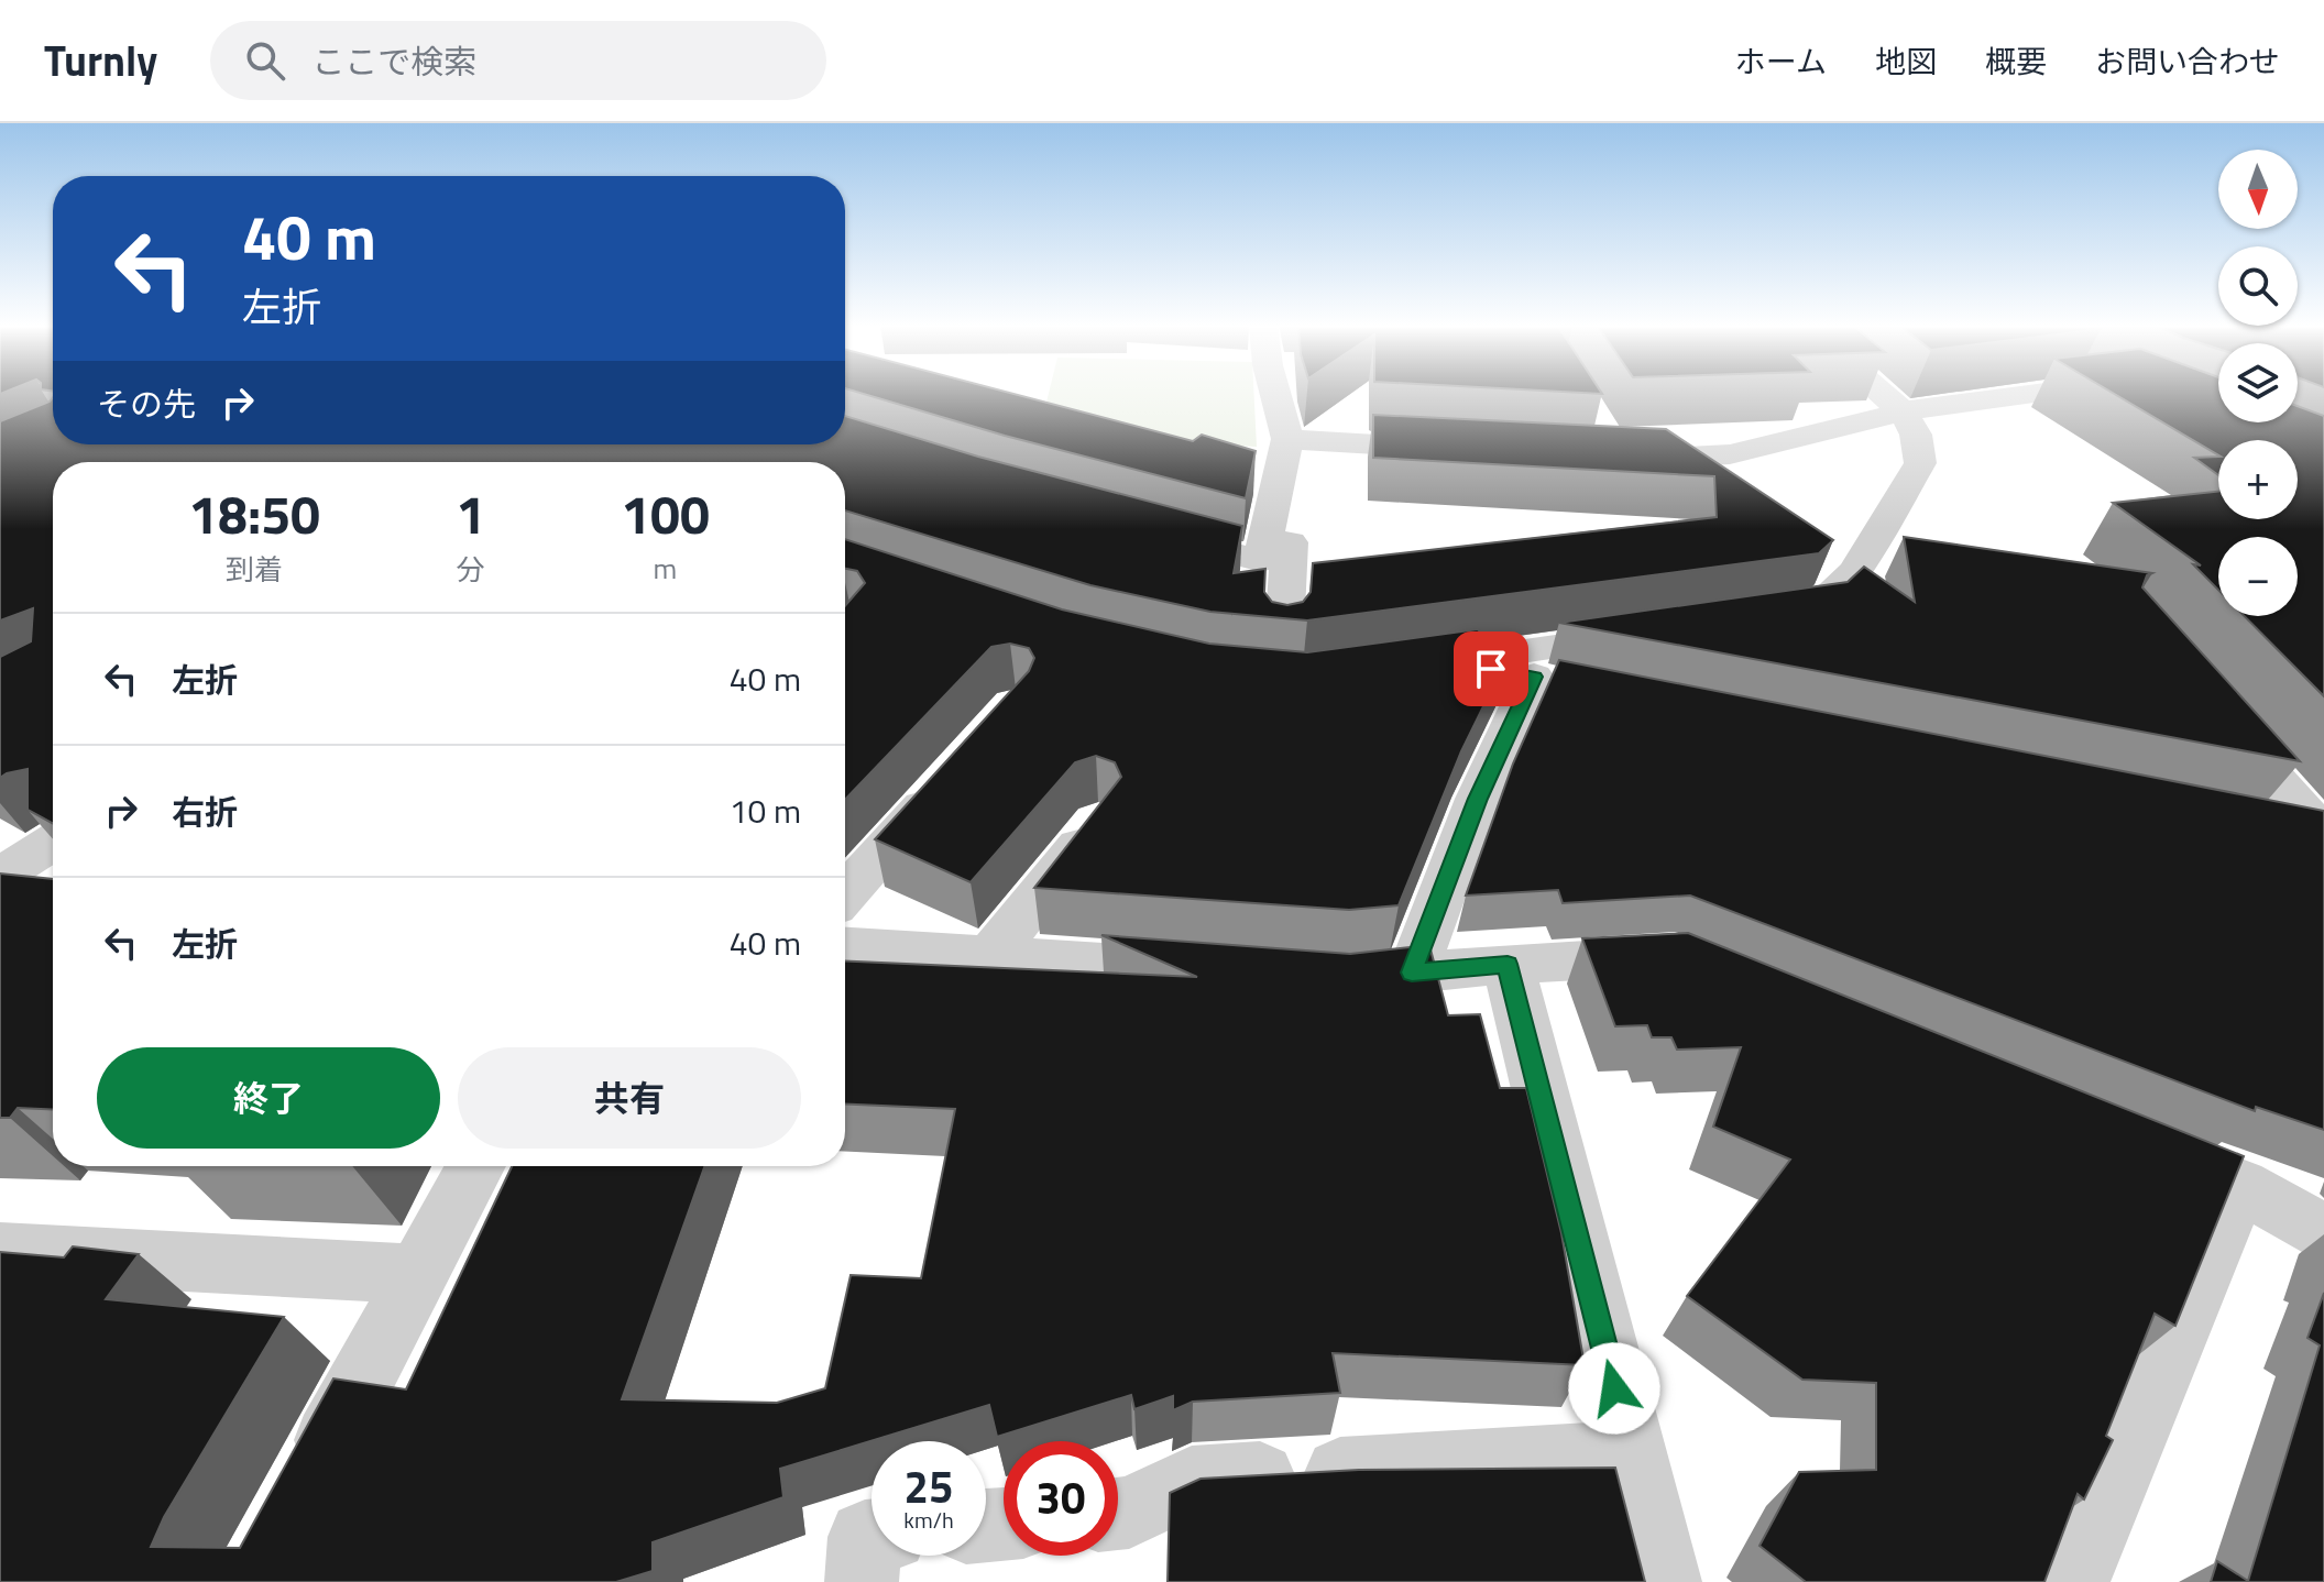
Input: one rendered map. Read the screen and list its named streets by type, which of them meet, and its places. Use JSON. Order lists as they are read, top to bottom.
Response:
{
  "north": "bottom",
  "page": {
    "header": "Turnly",
    "search": "ここで検索",
    "nav": [
      "ホーム",
      "地図",
      "概要",
      "お問い合わせ"
    ],
    "map_buttons": ["+", "−"],
    "turn": ["40 m", "左折"],
    "then": "その先",
    "eta": [
      "18:50",
      "到着",
      "1",
      "分",
      "100",
      "m"
    ],
    "list": [
      {
        "name": "左折",
        "value": "40 m"
      },
      {
        "name": "右折",
        "value": "10 m"
      },
      {
        "name": "左折",
        "value": "40 m"
      }
    ],
    "buttons": ["終了", "共有"],
    "speed": "25 km/h",
    "limit": "30"
  }
}
